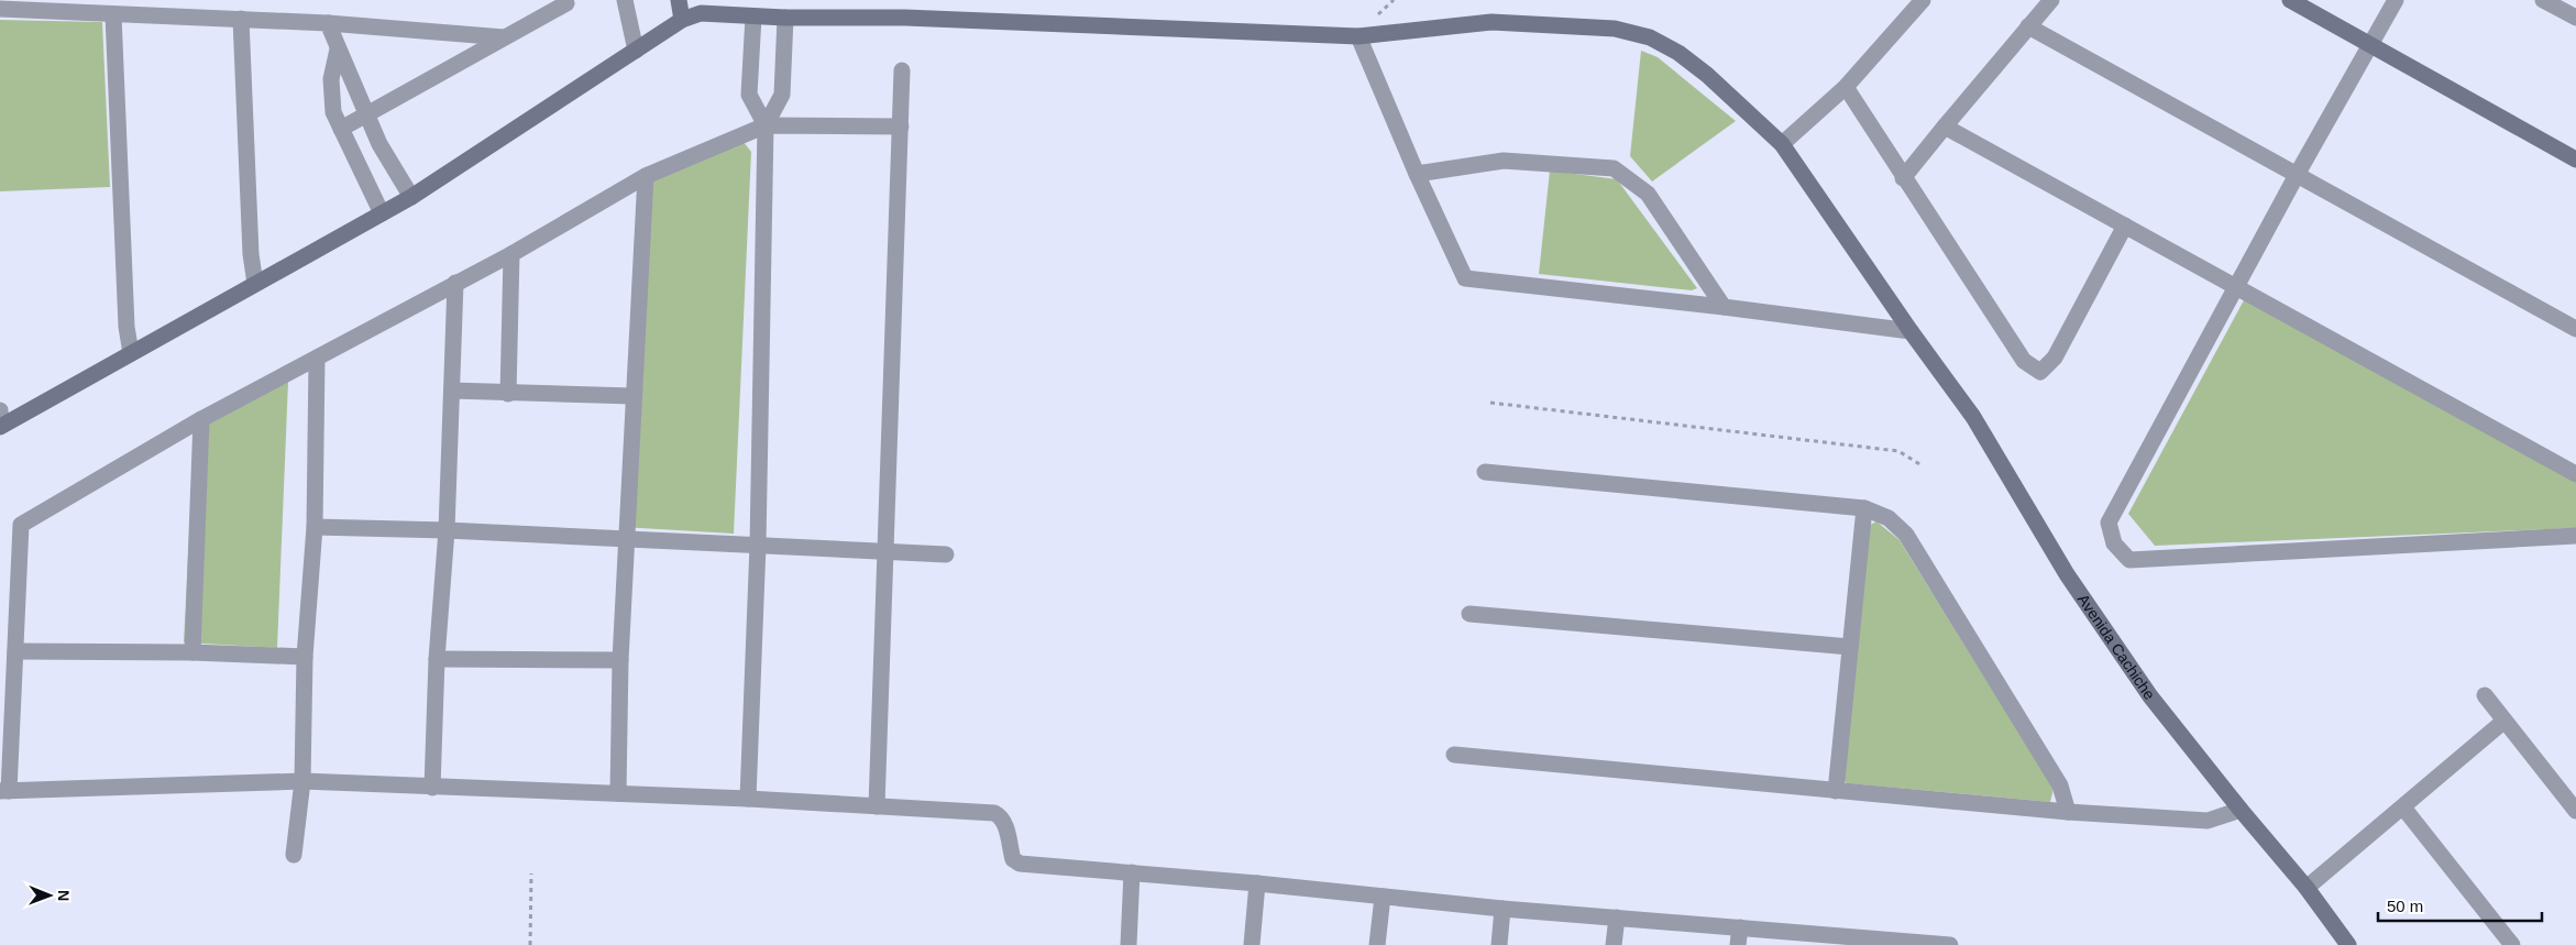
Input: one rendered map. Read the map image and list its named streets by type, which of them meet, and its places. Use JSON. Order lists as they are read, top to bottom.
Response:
{
  "streets": {
    "street": ["Avenida Cachiche"]
  },
  "scale_bar": "50 m",
  "north": "right"
}
